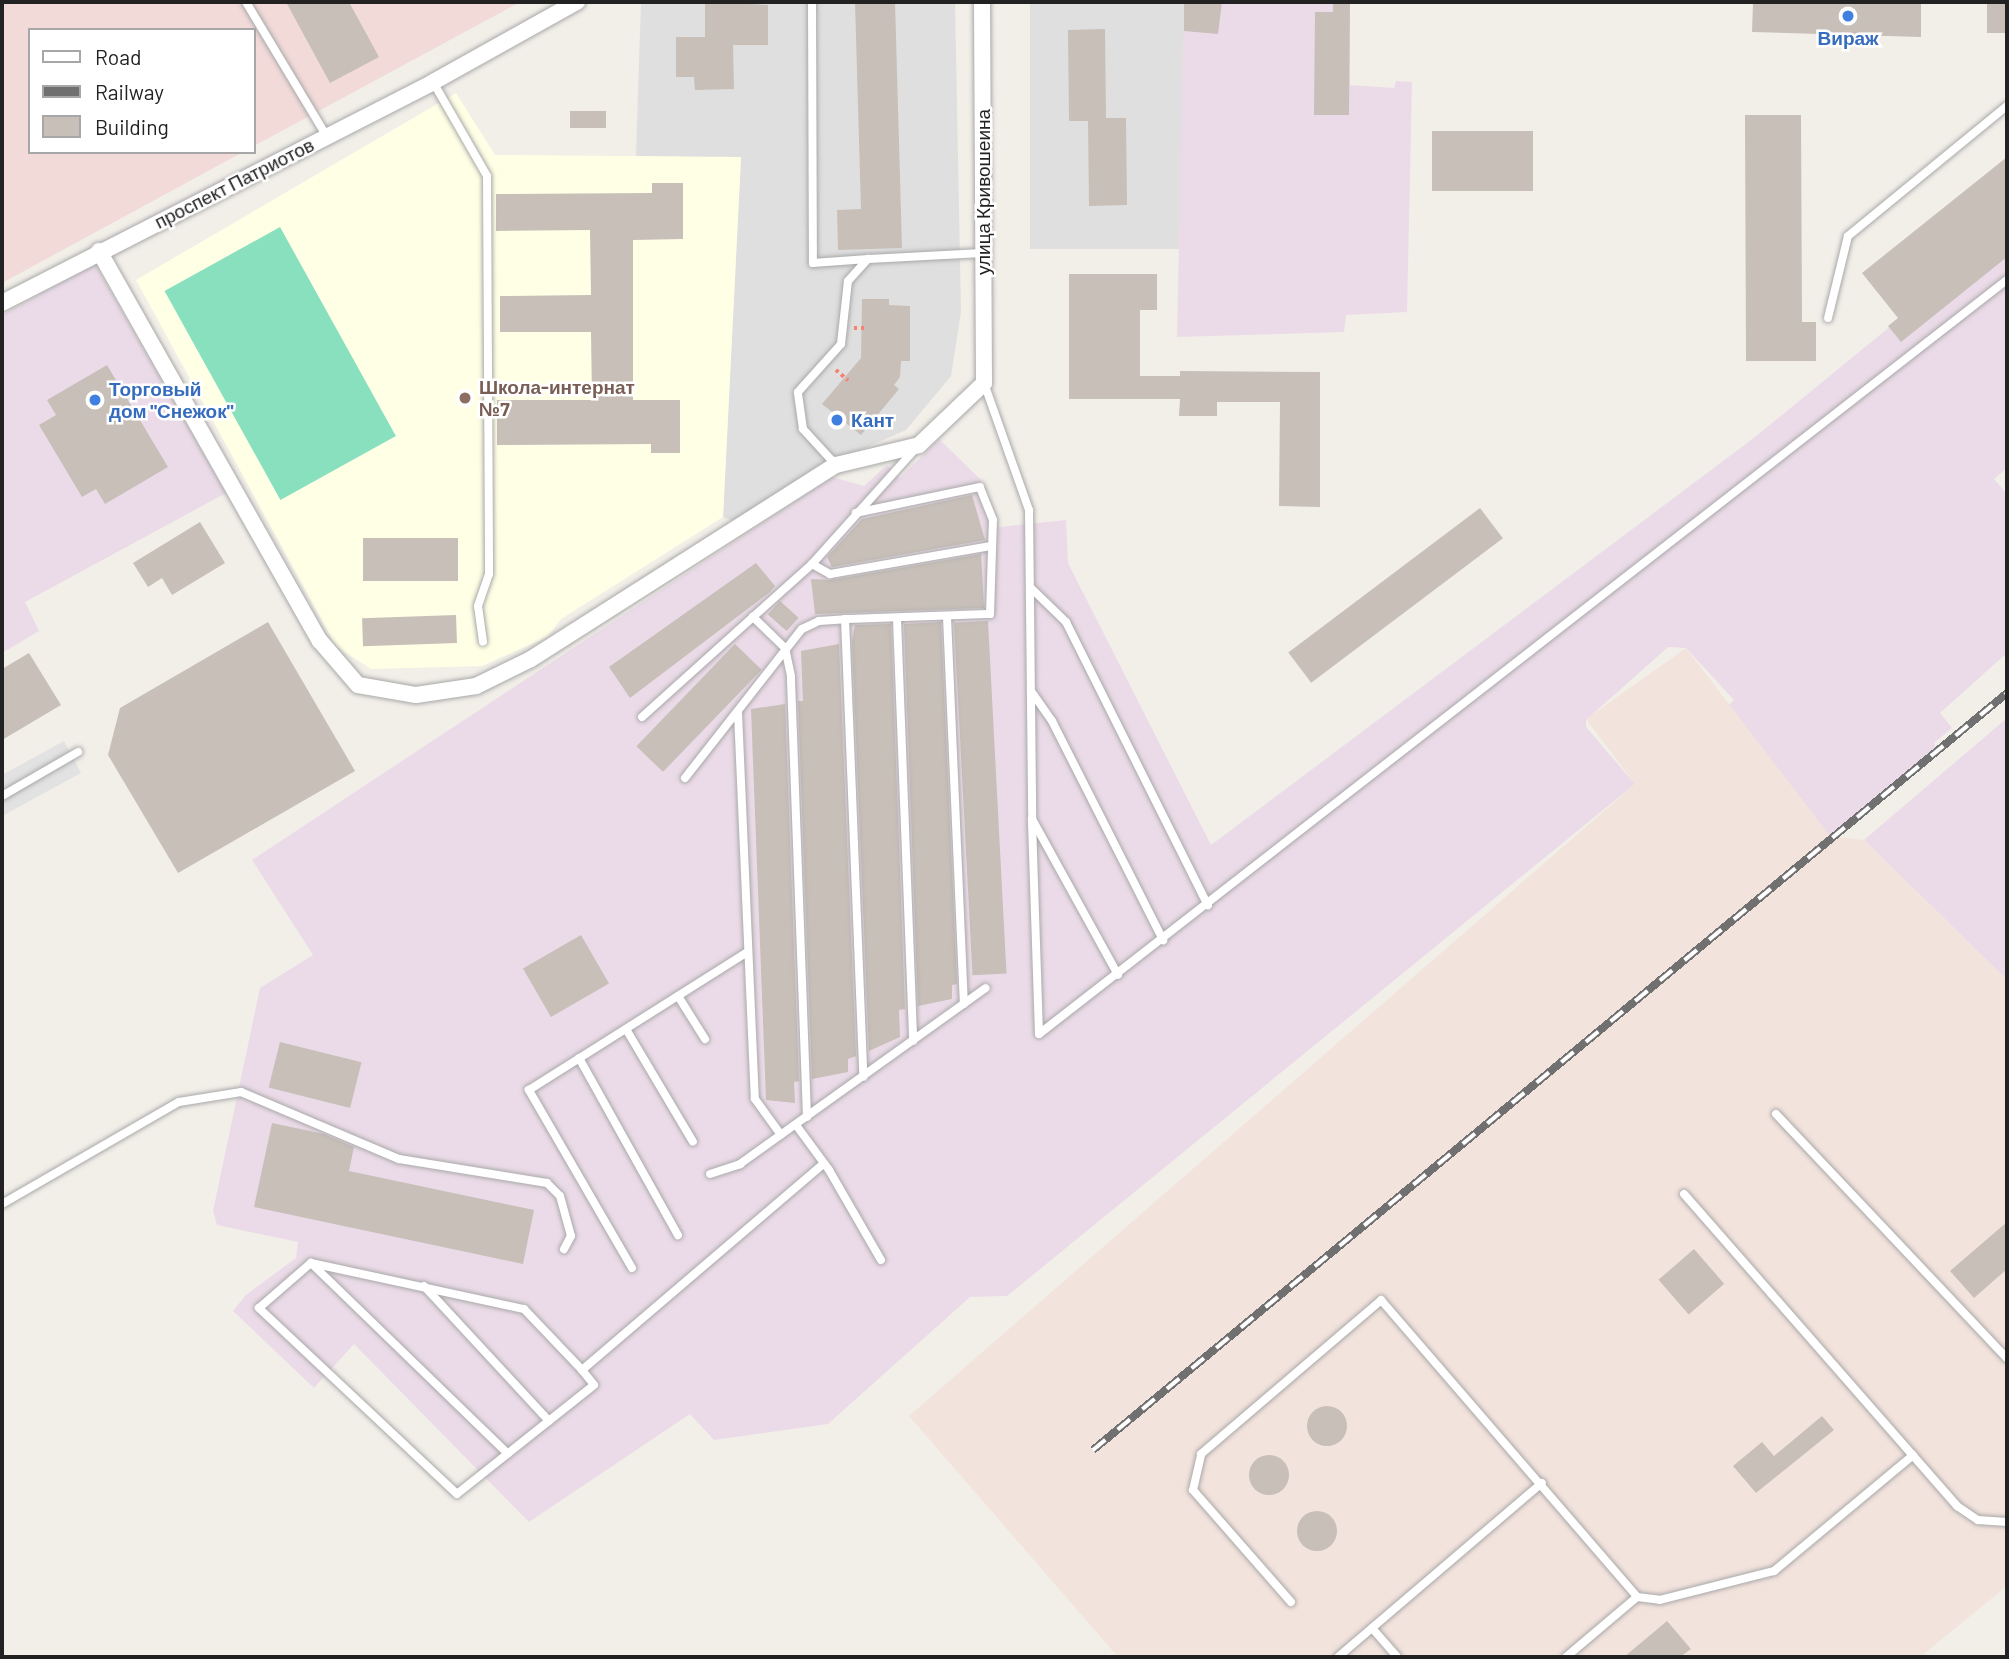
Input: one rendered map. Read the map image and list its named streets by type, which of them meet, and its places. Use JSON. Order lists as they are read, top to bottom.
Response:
{
  "streets": {
    "street": ["проспект Патриотов", "улица Кривошеина"]
  },
  "places": [
    "Вираж",
    "Школа-интернат №7",
    "Торговый дом \"Снежок\"",
    "Кант"
  ],
  "legend": ["Road", "Railway", "Building"]
}
